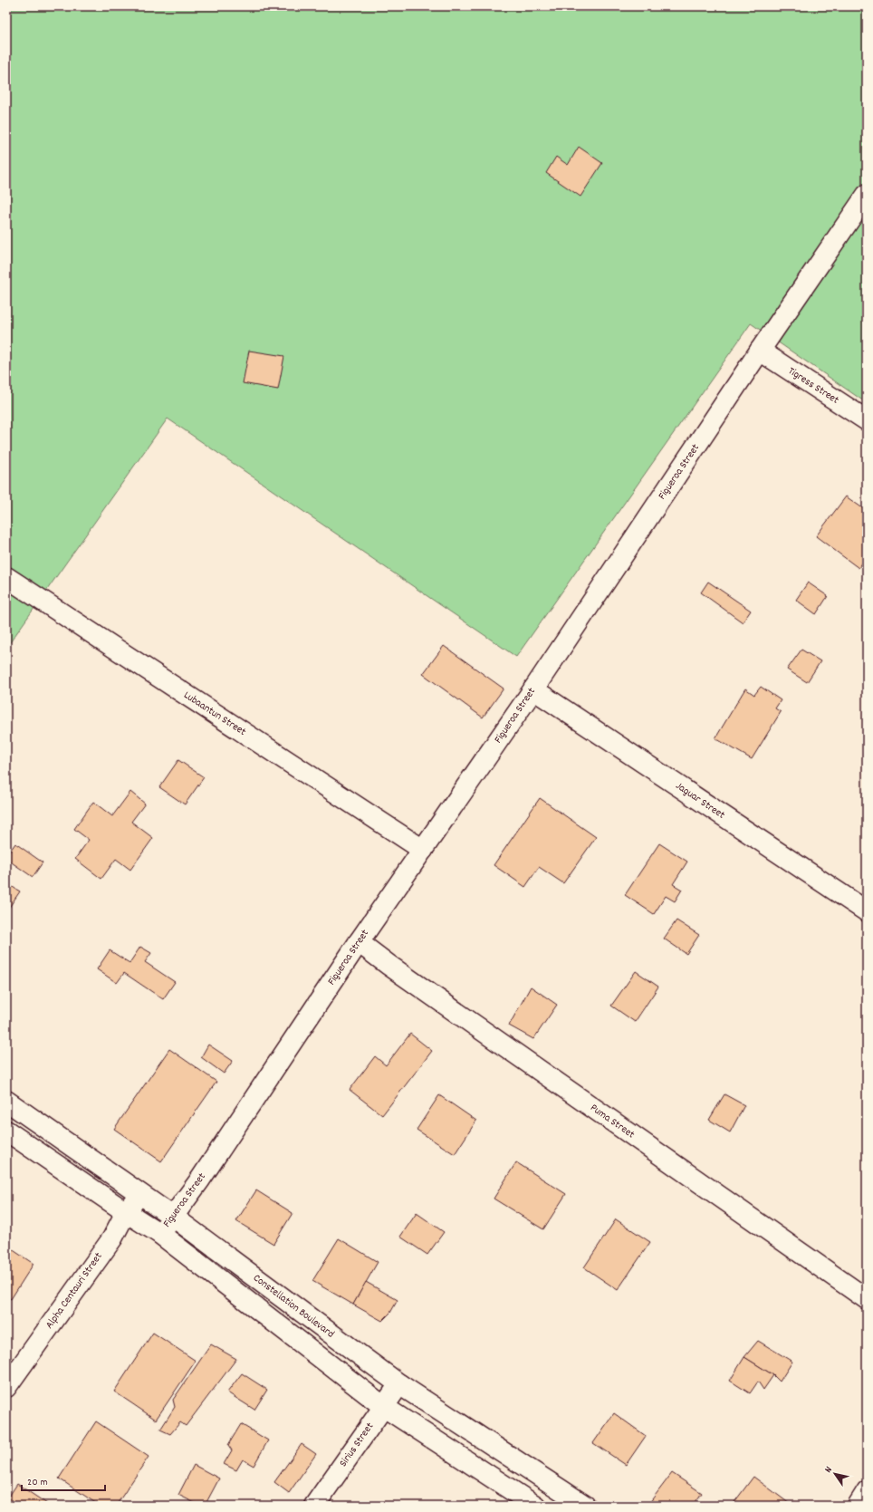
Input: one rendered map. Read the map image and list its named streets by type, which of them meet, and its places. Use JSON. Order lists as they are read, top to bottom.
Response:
{
  "streets": {
    "street": [
      "Tigress Street",
      "Figueroa Street",
      "Lubaantun Street",
      "Jaguar Street",
      "Puma Street",
      "Alpha Centauri Street",
      "Constellation Boulevard",
      "Sirius Street"
    ]
  },
  "crossings": [
    ["Tigress Street", "Figueroa Street"],
    ["Figueroa Street", "Lubaantun Street"],
    ["Figueroa Street", "Jaguar Street"],
    ["Figueroa Street", "Puma Street"],
    ["Figueroa Street", "Constellation Boulevard"],
    ["Alpha Centauri Street", "Constellation Boulevard"],
    ["Constellation Boulevard", "Sirius Street"]
  ],
  "scale_bar": "20 m",
  "north": "top left"
}
